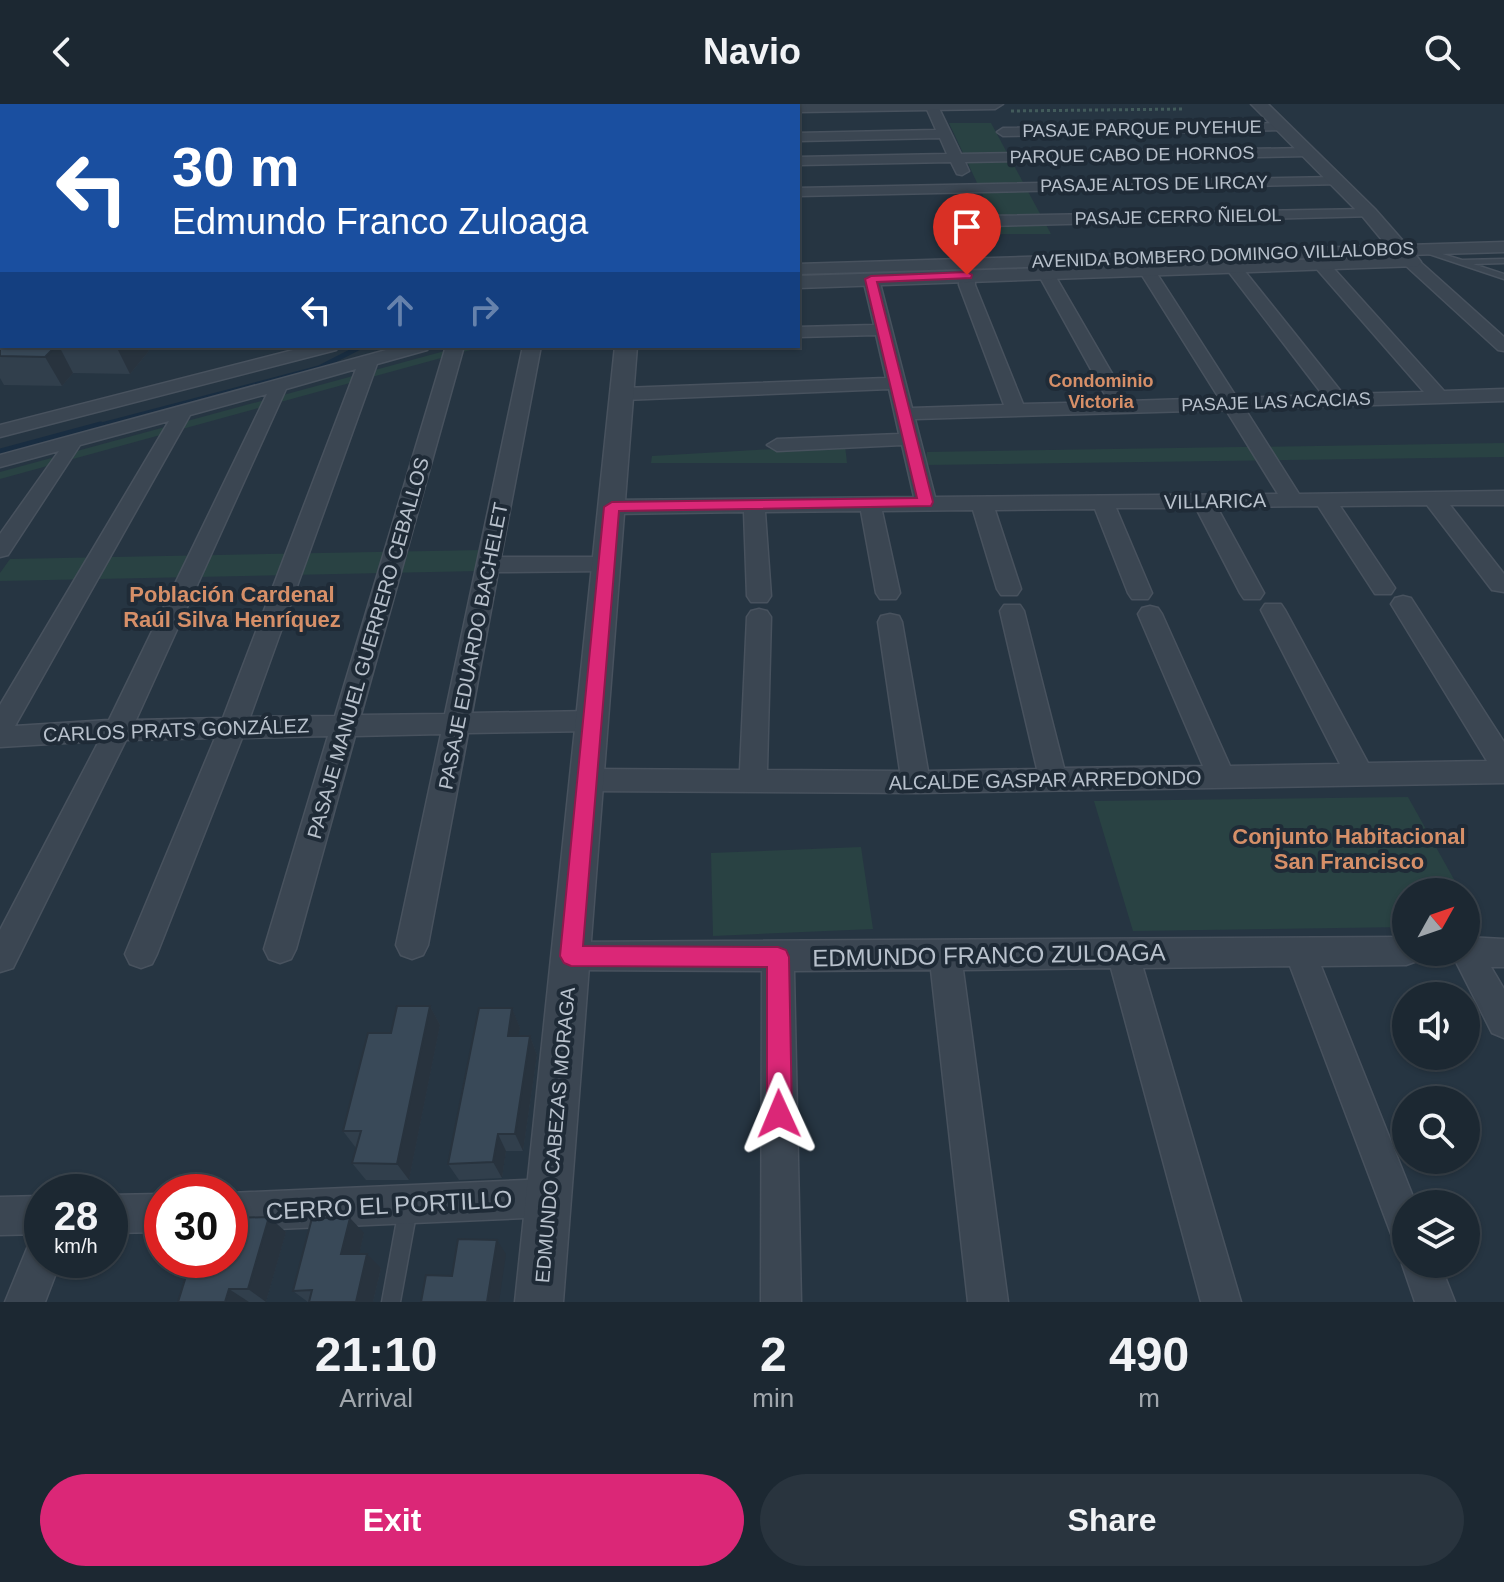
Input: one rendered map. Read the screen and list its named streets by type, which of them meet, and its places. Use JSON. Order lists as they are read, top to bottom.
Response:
{
  "streets": {
    "street": [
      "PASAJE PARQUE PUYEHUE",
      "PARQUE CABO DE HORNOS",
      "PASAJE ALTOS DE LIRCAY",
      "PASAJE CERRO ÑIELOL",
      "AVENIDA BOMBERO DOMINGO VILLALOBOS",
      "PASAJE LAS ACACIAS",
      "VILLARICA",
      "PASAJE EDUARDO BACHELET",
      "PASAJE MANUEL GUERRERO CEBALLOS",
      "CARLOS PRATS GONZÁLEZ",
      "ALCALDE GASPAR ARREDONDO",
      "EDMUNDO FRANCO ZULOAGA",
      "EDMUNDO CABEZAS MORAGA",
      "CERRO EL PORTILLO"
    ]
  },
  "crossings": [
    ["PASAJE ALTOS DE LIRCAY", "PASAJE CERRO ÑIELOL"],
    ["PASAJE ALTOS DE LIRCAY", "AVENIDA BOMBERO DOMINGO VILLALOBOS"],
    ["PASAJE CERRO ÑIELOL", "AVENIDA BOMBERO DOMINGO VILLALOBOS"],
    ["VILLARICA", "EDMUNDO CABEZAS MORAGA"],
    ["PASAJE EDUARDO BACHELET", "CARLOS PRATS GONZÁLEZ"],
    ["PASAJE MANUEL GUERRERO CEBALLOS", "CARLOS PRATS GONZÁLEZ"],
    ["CARLOS PRATS GONZÁLEZ", "EDMUNDO CABEZAS MORAGA"],
    ["ALCALDE GASPAR ARREDONDO", "EDMUNDO CABEZAS MORAGA"],
    ["EDMUNDO FRANCO ZULOAGA", "EDMUNDO CABEZAS MORAGA"],
    ["EDMUNDO CABEZAS MORAGA", "CERRO EL PORTILLO"]
  ],
  "districts": ["Condominio Victoria", "Población Cardenal Raúl Silva Henríquez", "Conjunto Habitacional San Francisco"],
  "north": "top right",
  "page": {
    "header": "Navio",
    "turn": ["30 m", "Edmundo Franco Zuloaga"],
    "speed": "28 km/h",
    "limit": "30",
    "eta": [
      "21:10",
      "Arrival",
      "2",
      "min",
      "490",
      "m"
    ],
    "buttons": ["Exit", "Share"]
  }
}
